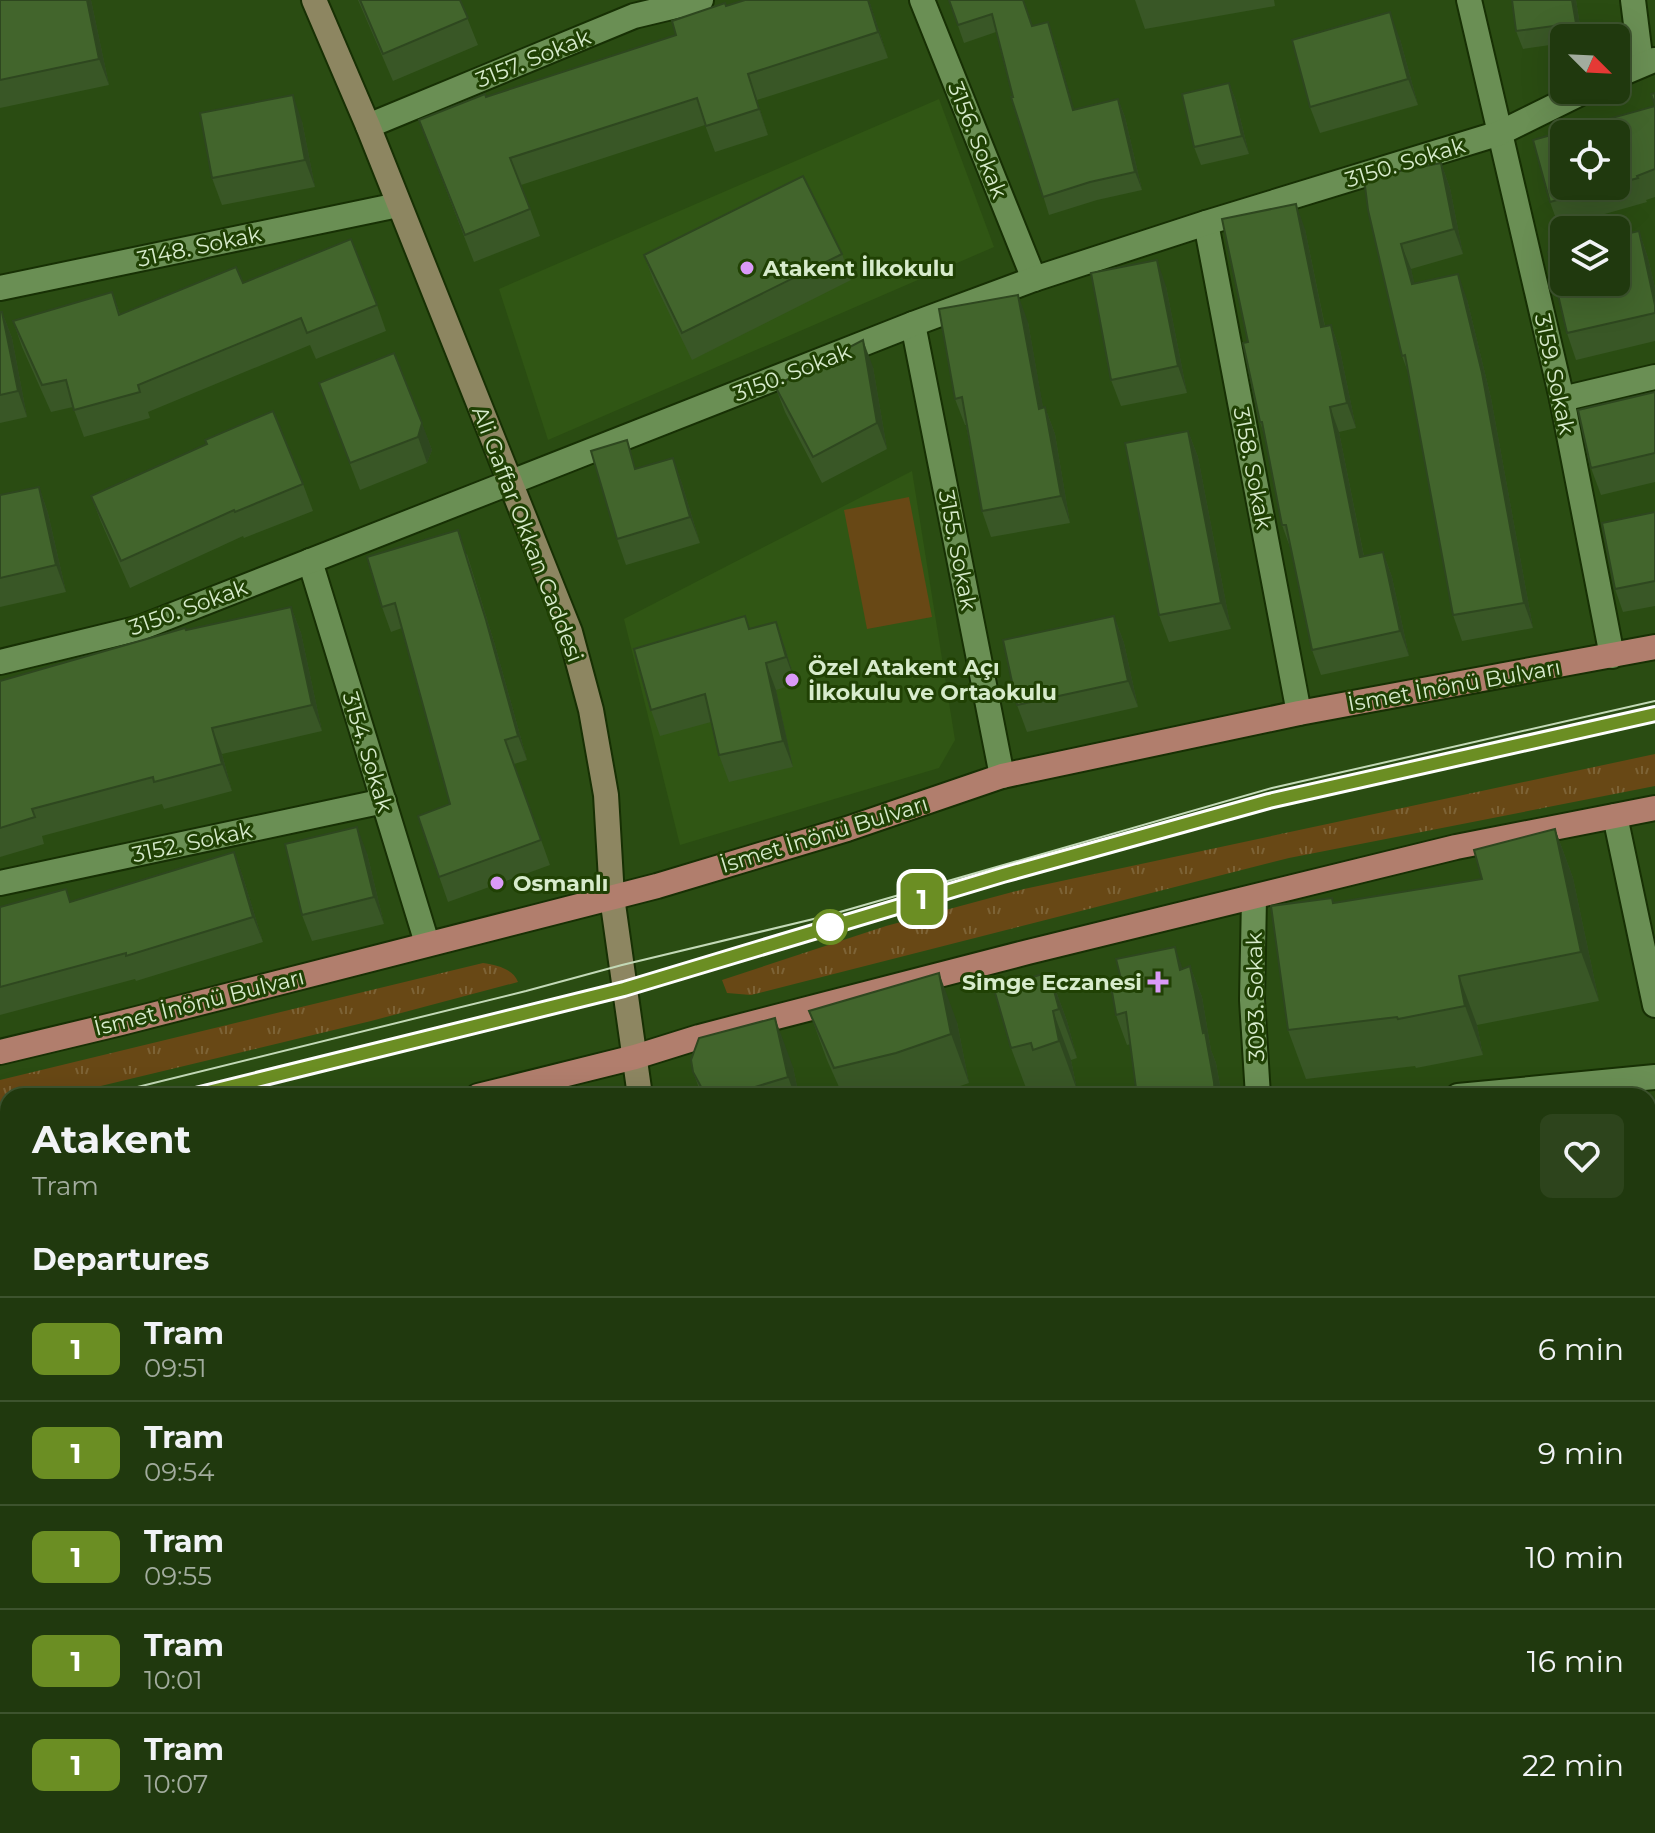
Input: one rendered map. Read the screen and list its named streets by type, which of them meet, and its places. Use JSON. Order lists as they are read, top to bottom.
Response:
{
  "streets": {
    "main road": ["İsmet İnönü Bulvarı"],
    "street": [
      "3157. Sokak",
      "3156. Sokak",
      "3150. Sokak",
      "3148. Sokak",
      "3159. Sokak",
      "3158. Sokak",
      "Ali Gaffar Okkan Caddesi",
      "3155. Sokak",
      "3154. Sokak",
      "3152. Sokak",
      "3093. Sokak"
    ]
  },
  "crossings": [
    ["3157. Sokak", "Ali Gaffar Okkan Caddesi"],
    ["3156. Sokak", "3150. Sokak"],
    ["3150. Sokak", "3159. Sokak"],
    ["3150. Sokak", "3158. Sokak"],
    ["3150. Sokak", "Ali Gaffar Okkan Caddesi"],
    ["3150. Sokak", "3155. Sokak"],
    ["3150. Sokak", "3154. Sokak"],
    ["3148. Sokak", "Ali Gaffar Okkan Caddesi"],
    ["3159. Sokak", "İsmet İnönü Bulvarı"],
    ["3158. Sokak", "İsmet İnönü Bulvarı"],
    ["Ali Gaffar Okkan Caddesi", "İsmet İnönü Bulvarı"],
    ["3155. Sokak", "İsmet İnönü Bulvarı"],
    ["İsmet İnönü Bulvarı", "3154. Sokak"],
    ["3154. Sokak", "3152. Sokak"]
  ],
  "places": {
    "other": ["Atakent İlkokulu", "Özel Atakent Açı İlkokulu ve Ortaokulu", "Osmanlı"],
    "health": ["Simge Eczanesi"]
  },
  "lines": ["tram line 1"],
  "north": "bottom right",
  "page": {
    "on_map": "1",
    "heading": [
      ["Atakent", "Tram"],
      "Departures"
    ],
    "list": [
      {
        "mark": "1",
        "name": "Tram",
        "note": "09:51",
        "value": "6 min"
      },
      {
        "mark": "1",
        "name": "Tram",
        "note": "09:54",
        "value": "9 min"
      },
      {
        "mark": "1",
        "name": "Tram",
        "note": "09:55",
        "value": "10 min"
      },
      {
        "mark": "1",
        "name": "Tram",
        "note": "10:01",
        "value": "16 min"
      },
      {
        "mark": "1",
        "name": "Tram",
        "note": "10:07",
        "value": "22 min"
      }
    ]
  }
}
